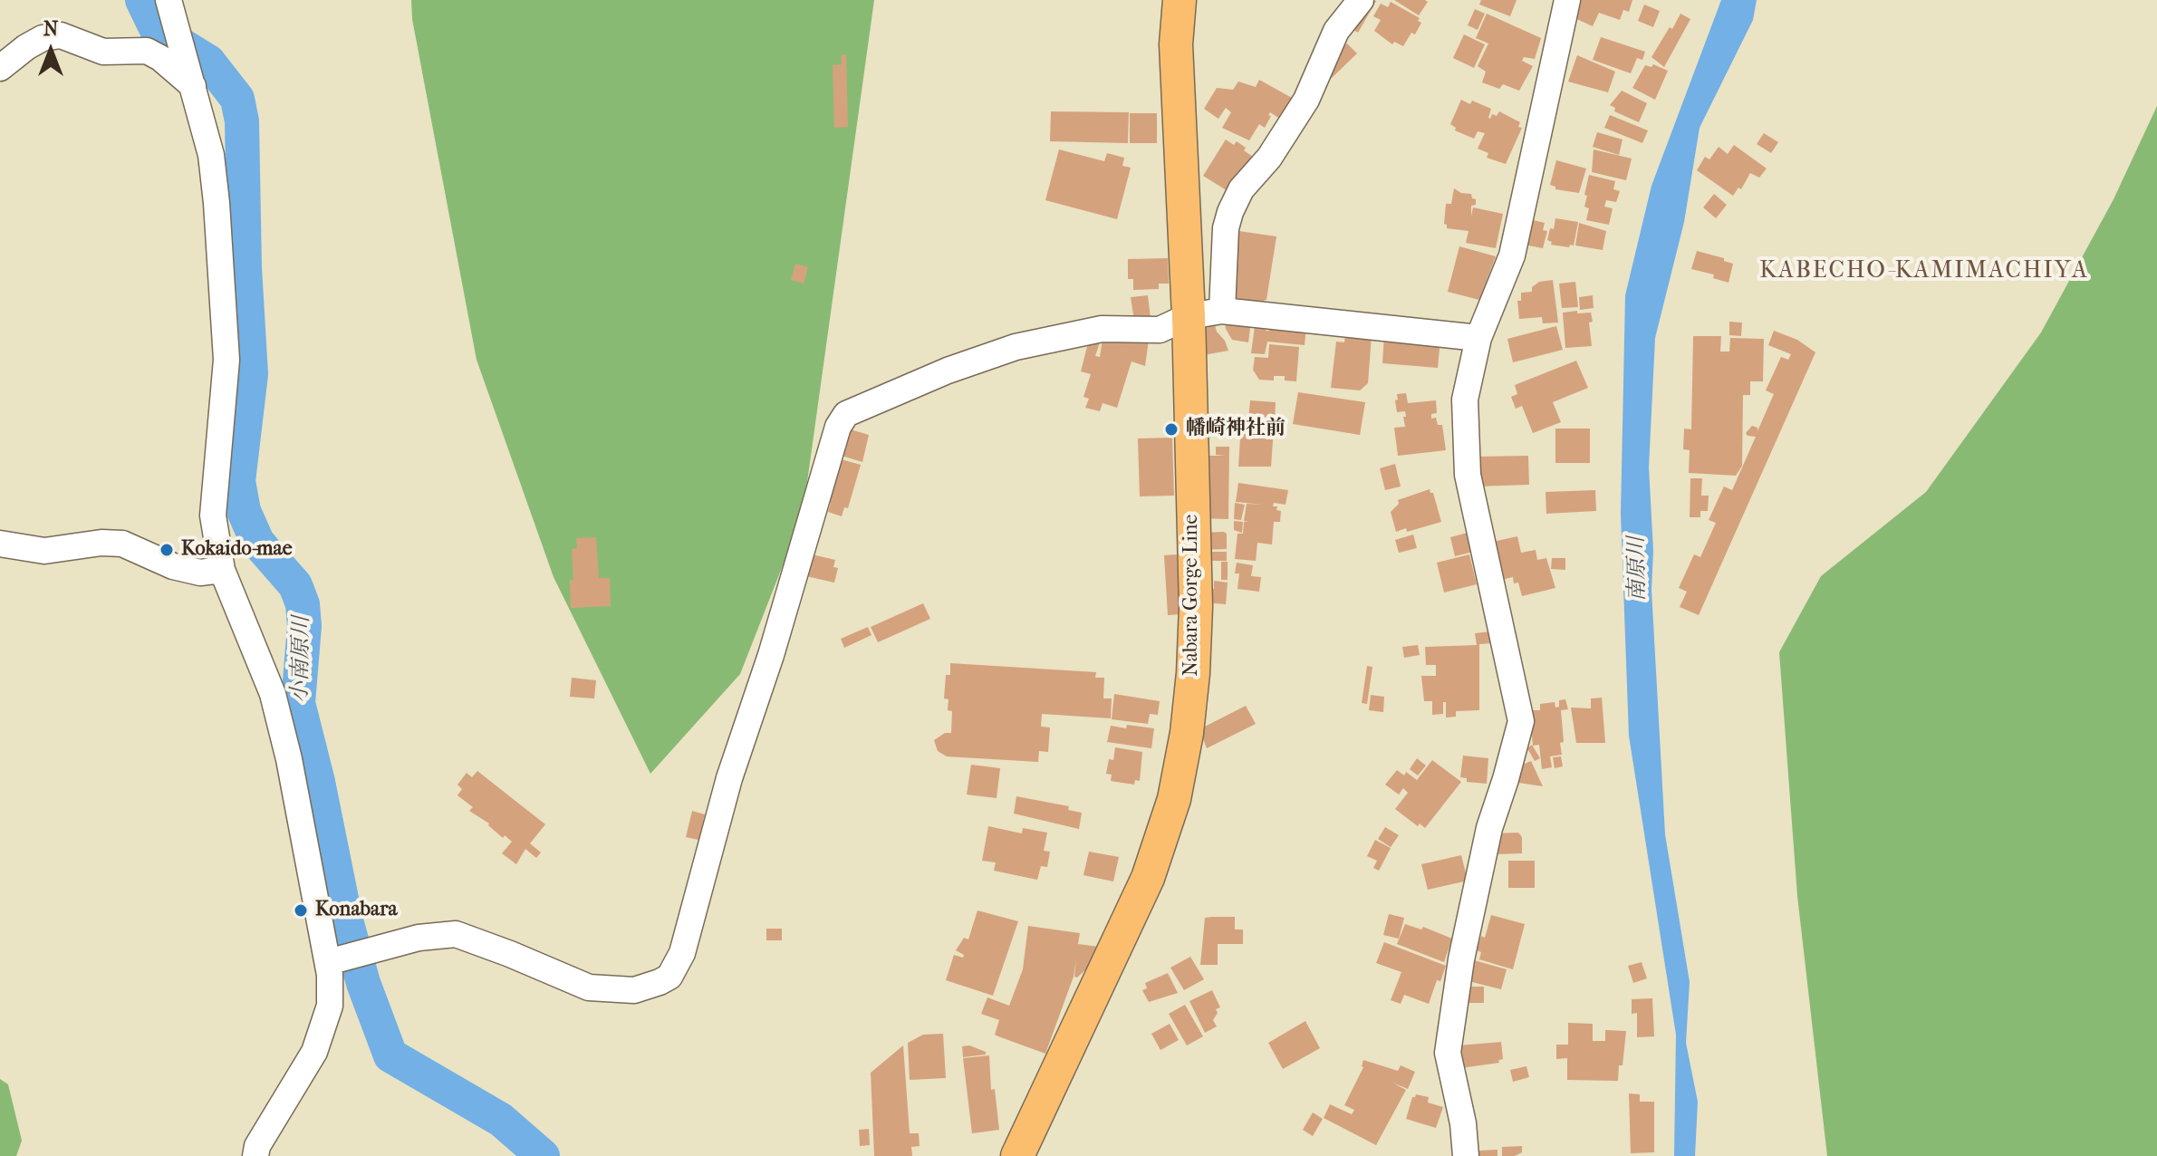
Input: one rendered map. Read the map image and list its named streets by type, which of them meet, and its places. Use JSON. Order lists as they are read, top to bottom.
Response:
{
  "streets": {
    "main road": ["Nabara Gorge Line"]
  },
  "districts": ["KABECHO-KAMIMACHIYA"],
  "water": ["南原川", "小南原川"],
  "places": ["幡崎神社前", "Kokaido-mae", "Konabara"],
  "north": "top"
}
